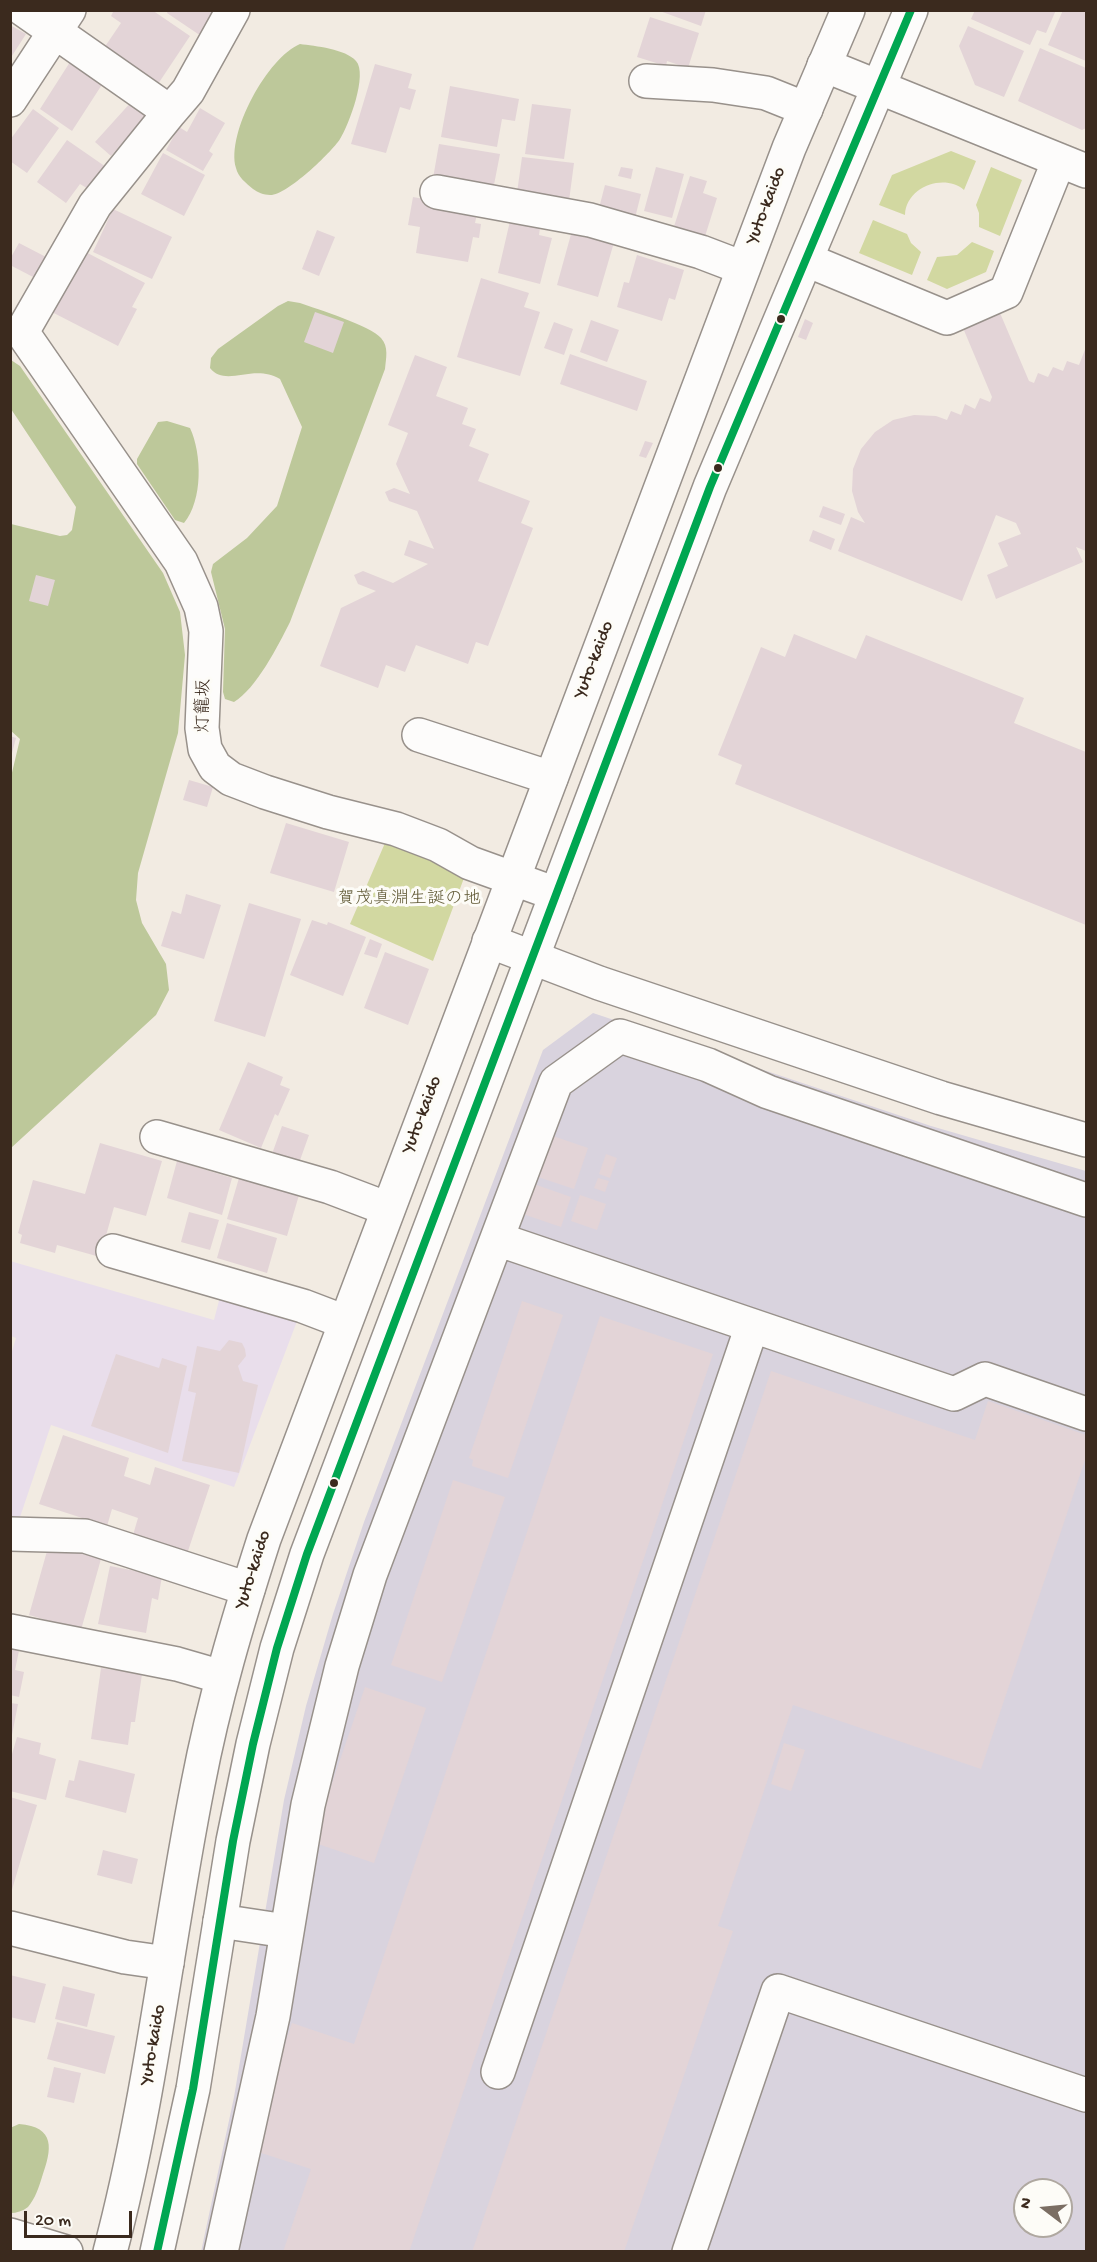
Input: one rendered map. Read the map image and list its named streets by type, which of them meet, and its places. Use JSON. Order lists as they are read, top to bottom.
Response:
{
  "streets": {
    "main road": ["Yuto-kaido", "灯籠坂"]
  },
  "crossings": [
    ["Yuto-kaido", "灯籠坂"]
  ],
  "parks": ["賀茂真淵生誕の地"],
  "scale_bar": "20 m",
  "north": "left"
}
